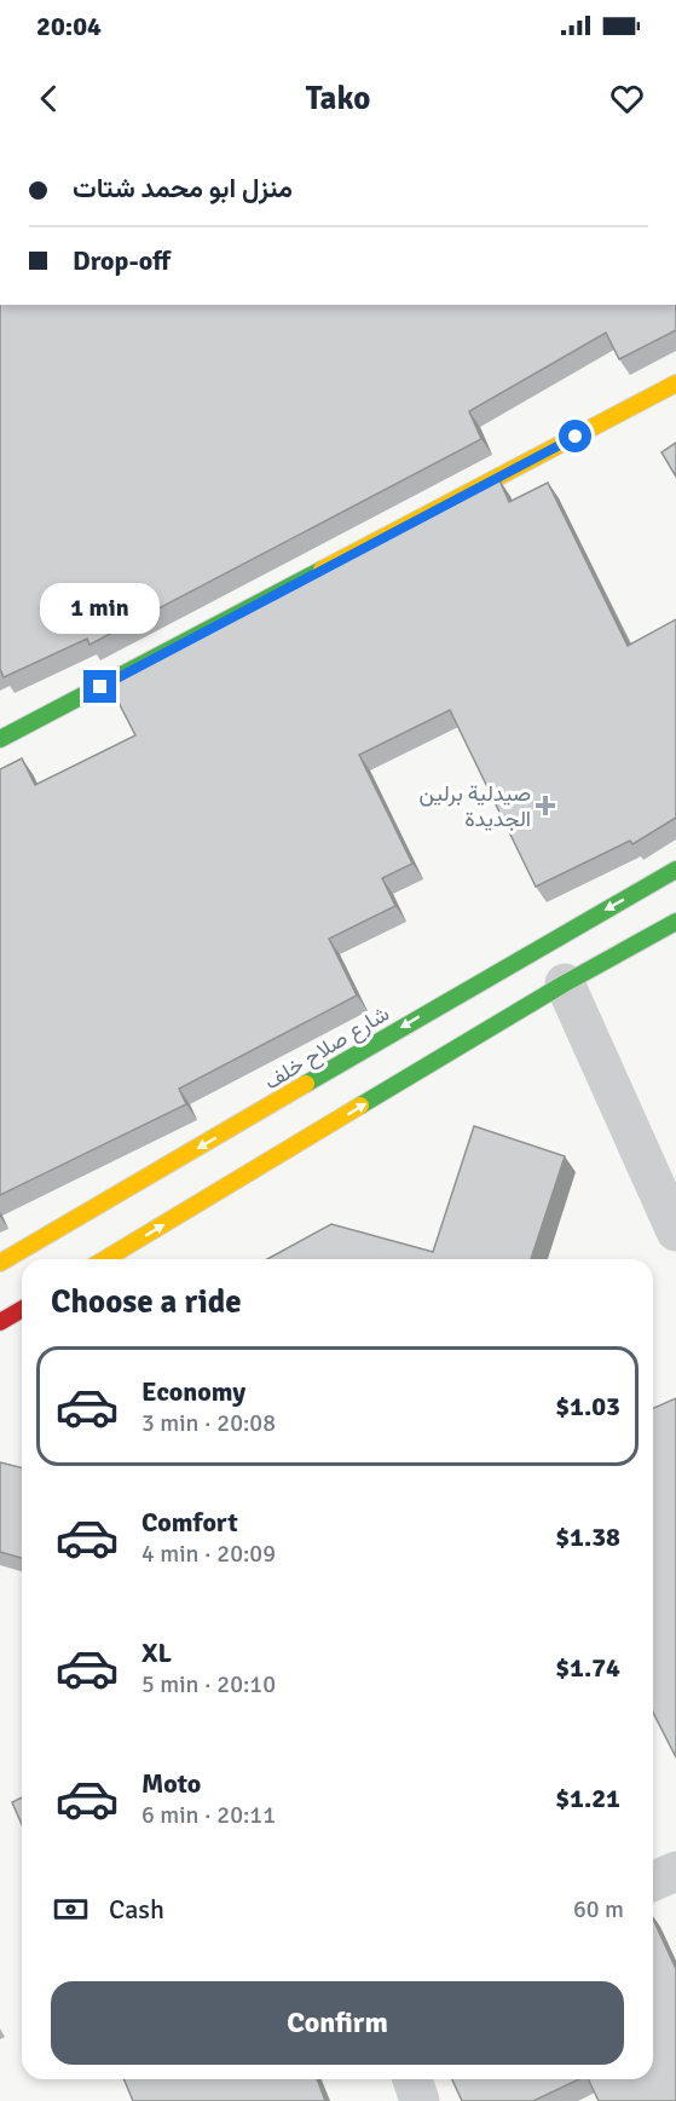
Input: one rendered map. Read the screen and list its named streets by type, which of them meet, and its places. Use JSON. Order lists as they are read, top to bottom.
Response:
{
  "streets": {
    "main road": ["شارع صلاح خلف"]
  },
  "places": {
    "health": ["صيدلية برلين الجديدة"]
  },
  "page": {
    "status": "20:04",
    "header": "Tako",
    "banner": ["منزل ابو محمد شتات", "Drop-off"],
    "bubble": "1 min",
    "heading": "Choose a ride",
    "list": [
      {
        "name": "Economy",
        "note": "3 min · 20:08",
        "value": "$1.03"
      },
      {
        "name": "Comfort",
        "note": "4 min · 20:09",
        "value": "$1.38"
      },
      {
        "name": "XL",
        "note": "5 min · 20:10",
        "value": "$1.74"
      },
      {
        "name": "Moto",
        "note": "6 min · 20:11",
        "value": "$1.21"
      }
    ],
    "pay": ["Cash", "60 m"],
    "buttons": "Confirm"
  }
}
